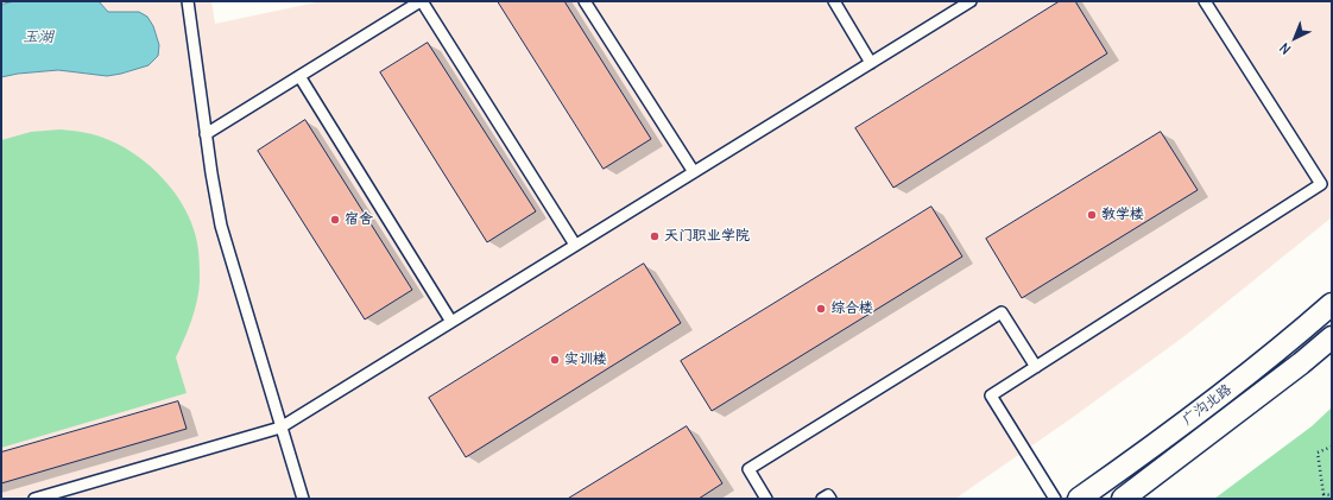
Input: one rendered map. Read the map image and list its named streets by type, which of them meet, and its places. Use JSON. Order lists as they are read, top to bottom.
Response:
{
  "streets": {
    "street": ["广沟北路"]
  },
  "water": ["玉湖"],
  "places": [
    "教学楼",
    "宿舍",
    "天门职业学院",
    "综合楼",
    "实训楼"
  ],
  "north": "bottom left"
}
